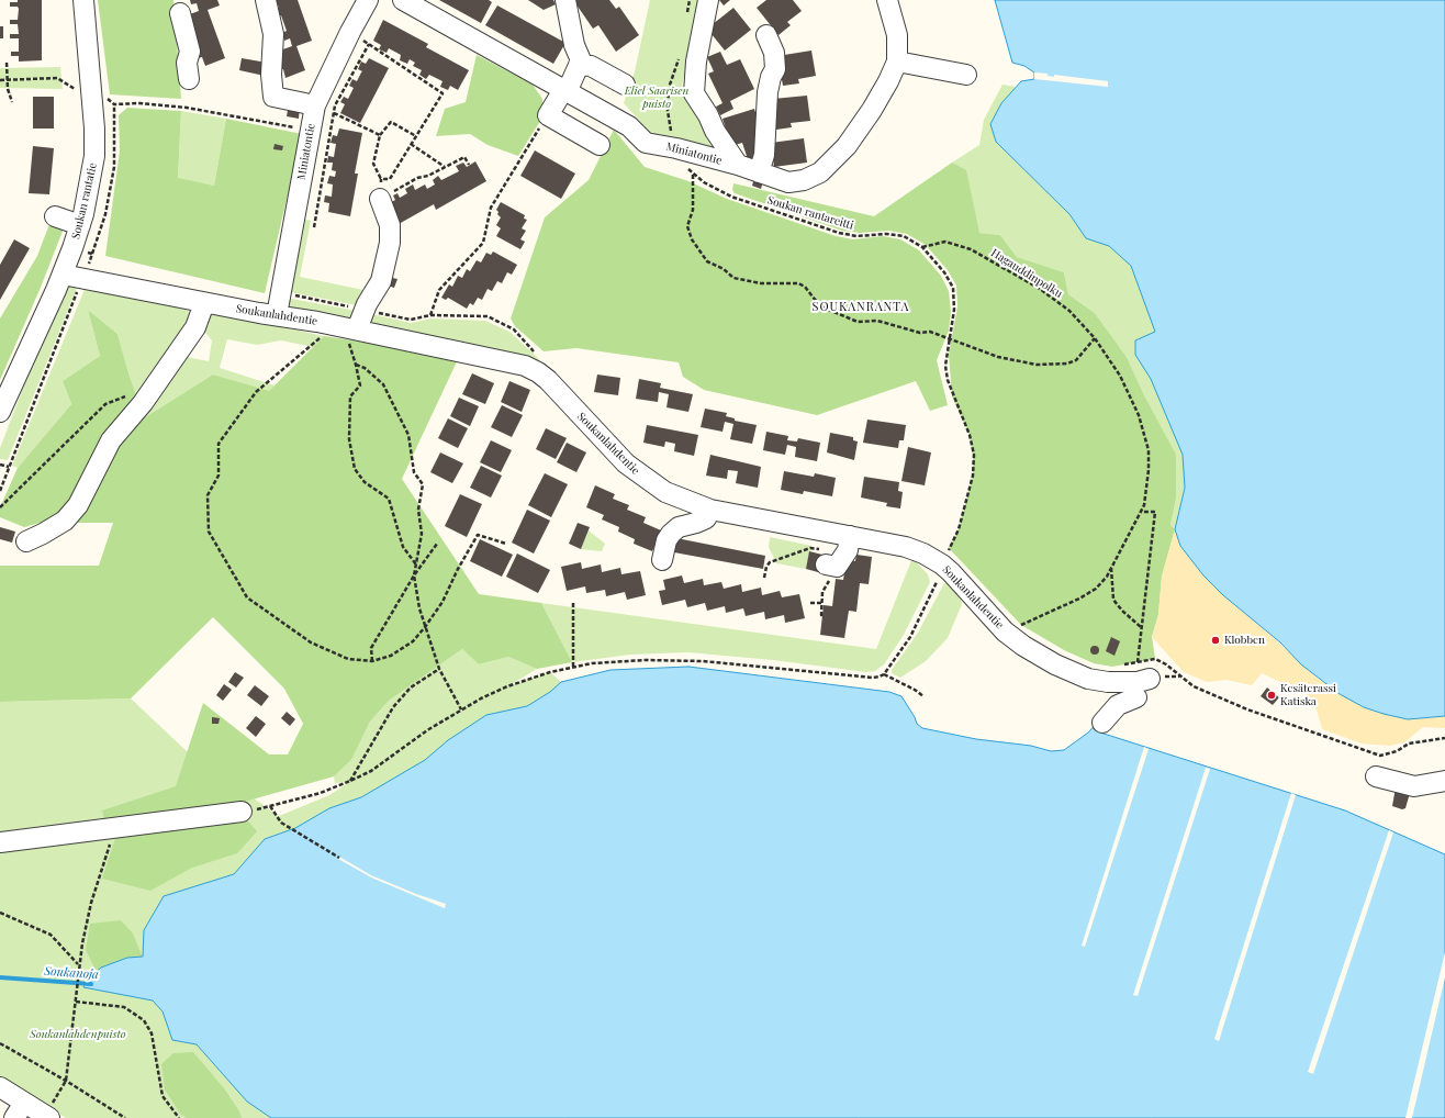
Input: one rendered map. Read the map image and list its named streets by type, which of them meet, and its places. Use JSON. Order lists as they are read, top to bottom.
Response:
{
  "streets": {
    "street": ["Miniatontie", "Soukan rantatie", "Soukanlahdentie"],
    "path": ["Soukan rantareitti", "Hagauddinpolku"]
  },
  "crossings": [
    ["Miniatontie", "Soukanlahdentie"],
    ["Soukan rantatie", "Soukanlahdentie"],
    ["Soukan rantareitti", "Hagauddinpolku"]
  ],
  "districts": ["SOUKANRANTA"],
  "water": ["Soukanoja"],
  "parks": ["Eliel Saarisen puisto", "Soukanlahdenpuisto"],
  "places": ["Klobben", "Kesäterassi Katiska"]
}
